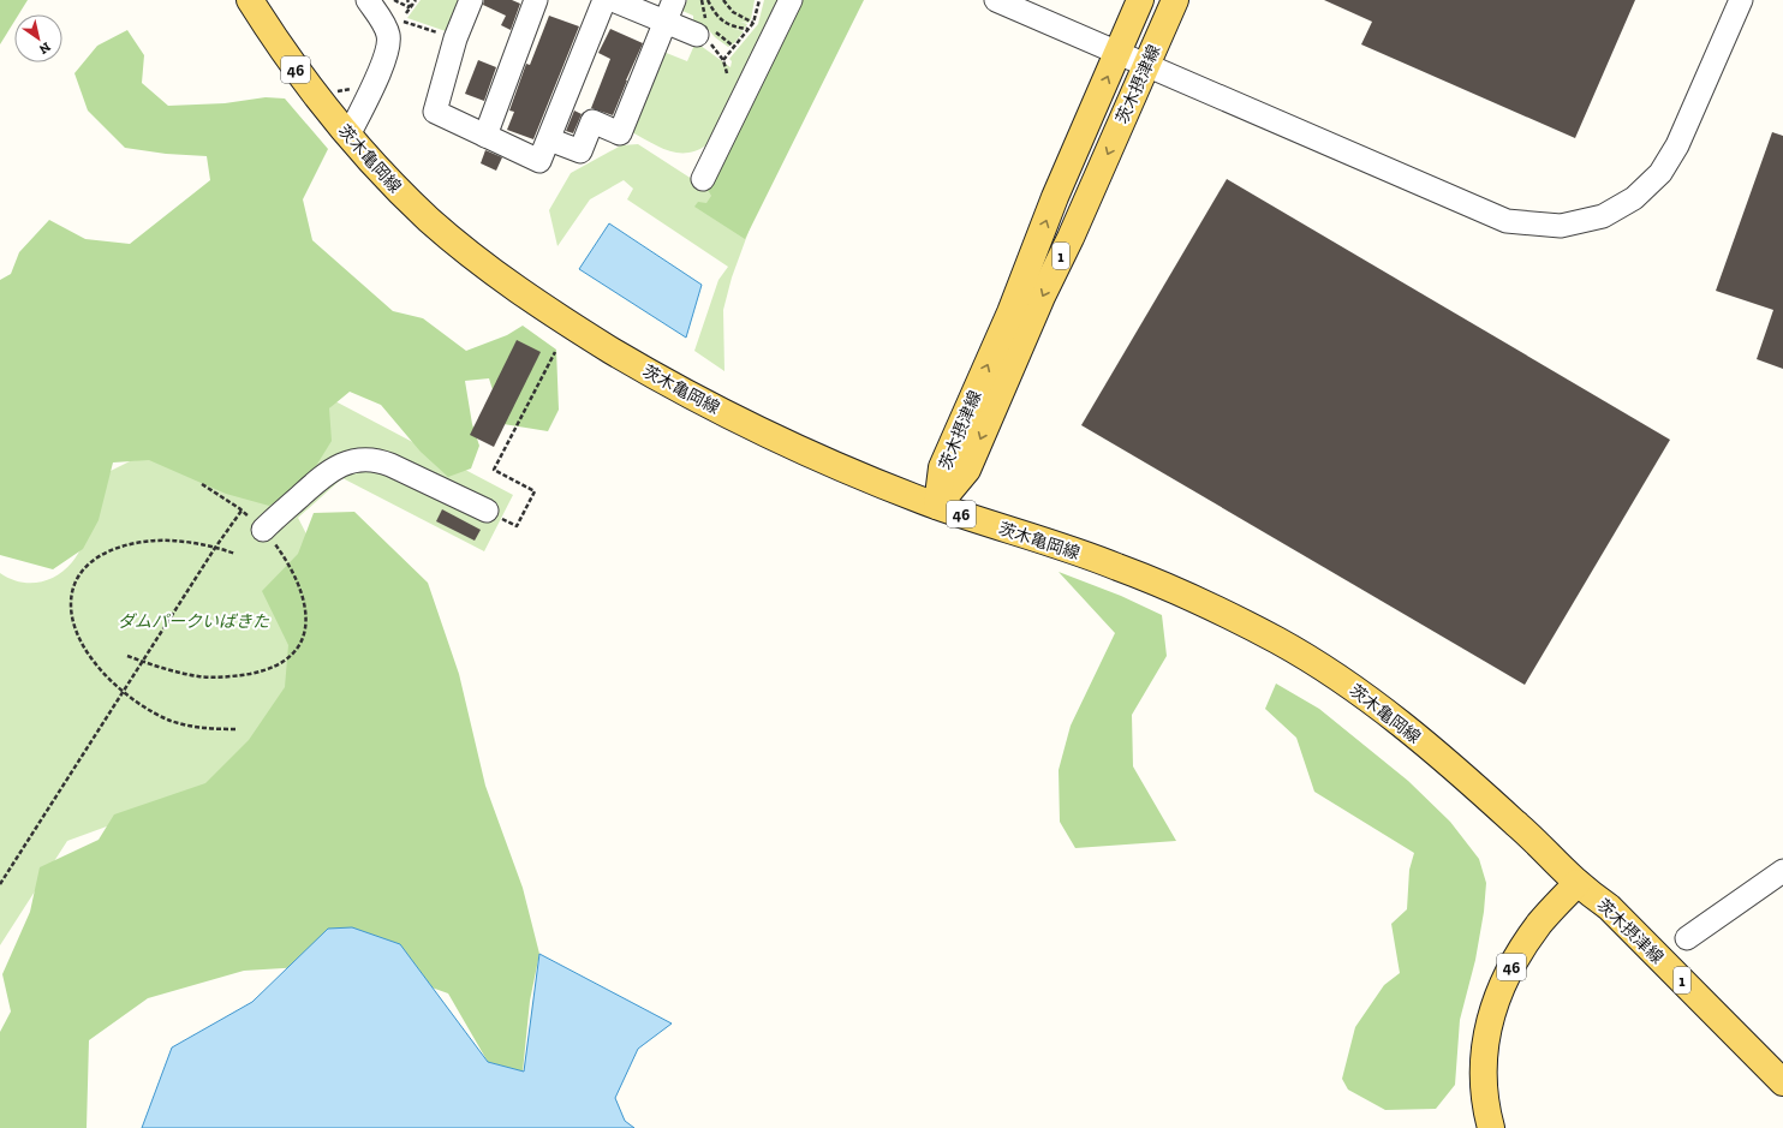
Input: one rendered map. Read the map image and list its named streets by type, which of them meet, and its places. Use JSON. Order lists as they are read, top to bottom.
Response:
{
  "streets": {
    "main road": [
      "46",
      "茨木摂津線",
      "茨木亀岡線",
      "1"
    ]
  },
  "crossings": [
    ["46", "茨木摂津線"],
    ["46", "茨木亀岡線"],
    ["茨木摂津線", "茨木亀岡線"]
  ],
  "parks": ["ダムパークいばきた"],
  "north": "bottom right"
}
